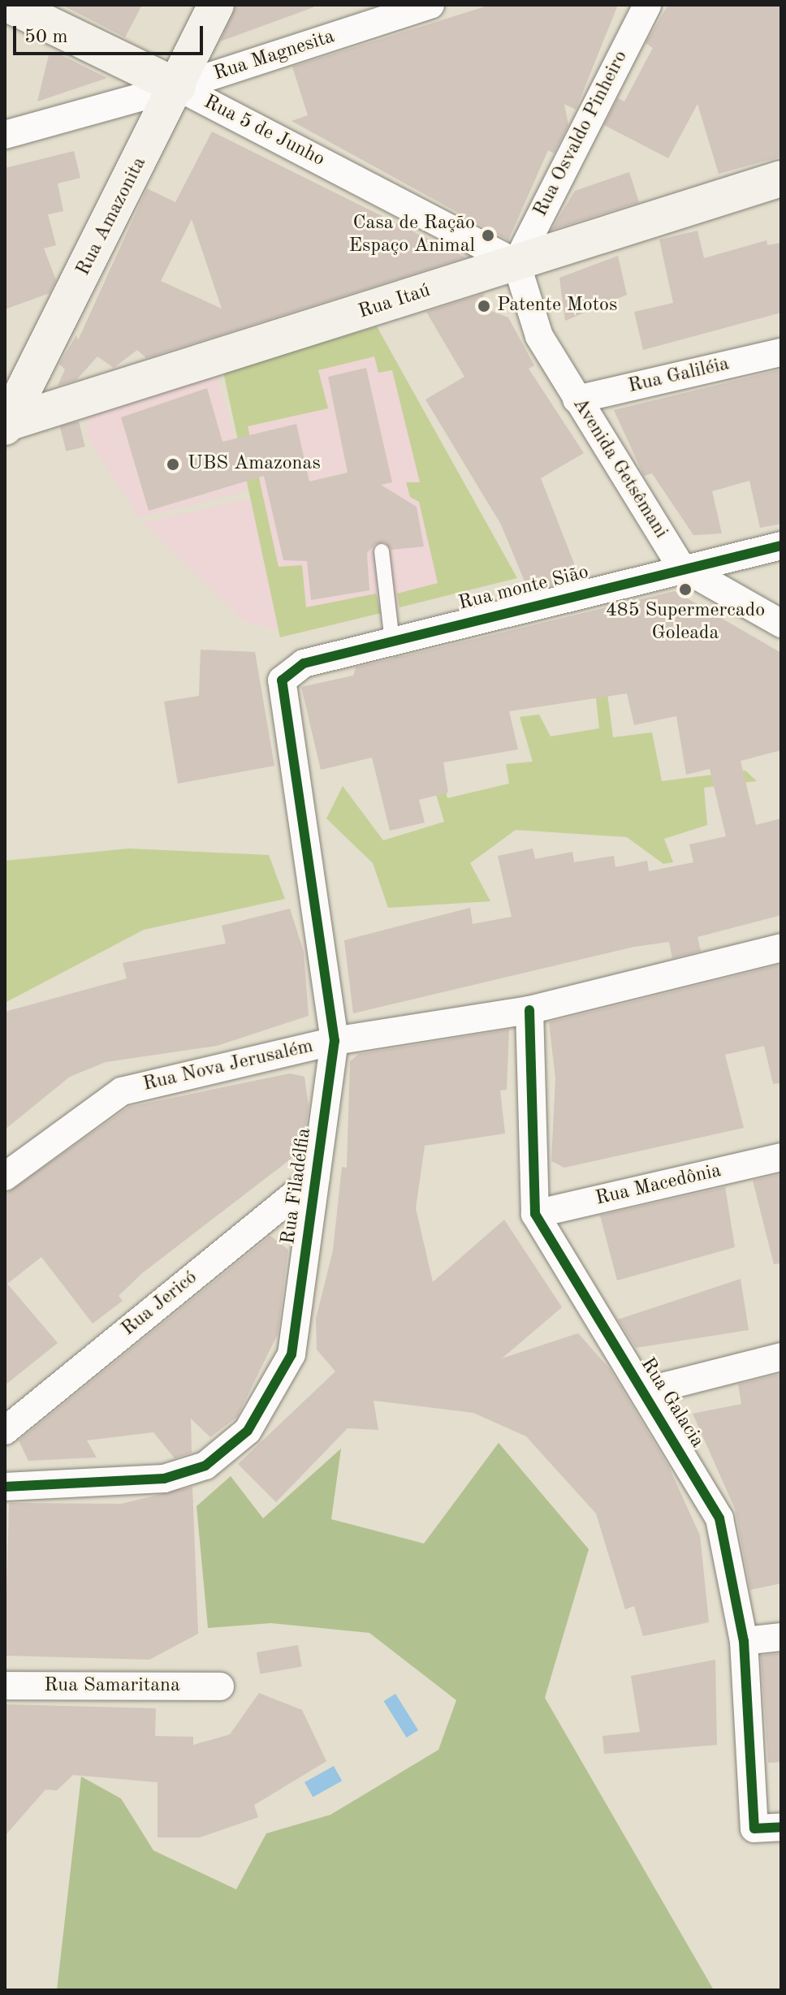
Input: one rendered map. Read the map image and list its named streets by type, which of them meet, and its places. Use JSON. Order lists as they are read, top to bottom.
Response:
{
  "streets": {
    "street": [
      "Rua Magnesita",
      "Rua 5 de Junho",
      "Rua Osvaldo Pinheiro",
      "Rua Amazonita",
      "Rua Itaú",
      "Rua Galiléia",
      "Avenida Getsêmani",
      "Rua monte Sião",
      "Rua Nova Jerusalém",
      "Rua Macedônia",
      "Rua Filadélfia",
      "Rua Jericó",
      "Rua Galacia",
      "Rua Samaritana"
    ]
  },
  "crossings": [
    ["Rua Magnesita", "Rua 5 de Junho"],
    ["Rua Magnesita", "Rua Amazonita"],
    ["Rua 5 de Junho", "Rua Osvaldo Pinheiro"],
    ["Rua 5 de Junho", "Rua Amazonita"],
    ["Rua 5 de Junho", "Rua Itaú"],
    ["Rua 5 de Junho", "Avenida Getsêmani"],
    ["Rua Osvaldo Pinheiro", "Rua Itaú"],
    ["Rua Osvaldo Pinheiro", "Avenida Getsêmani"],
    ["Rua Amazonita", "Rua Itaú"],
    ["Rua Itaú", "Avenida Getsêmani"],
    ["Rua Galiléia", "Avenida Getsêmani"],
    ["Avenida Getsêmani", "Rua monte Sião"],
    ["Rua monte Sião", "Rua Filadélfia"],
    ["Rua Nova Jerusalém", "Rua Filadélfia"],
    ["Rua Nova Jerusalém", "Rua Galacia"],
    ["Rua Macedônia", "Rua Galacia"],
    ["Rua Filadélfia", "Rua Jericó"]
  ],
  "places": [
    "Casa de Ração Espaço Animal",
    "Patente Motos",
    "UBS Amazonas",
    "485 Supermercado Goleada"
  ],
  "scale_bar": "50 m"
}
